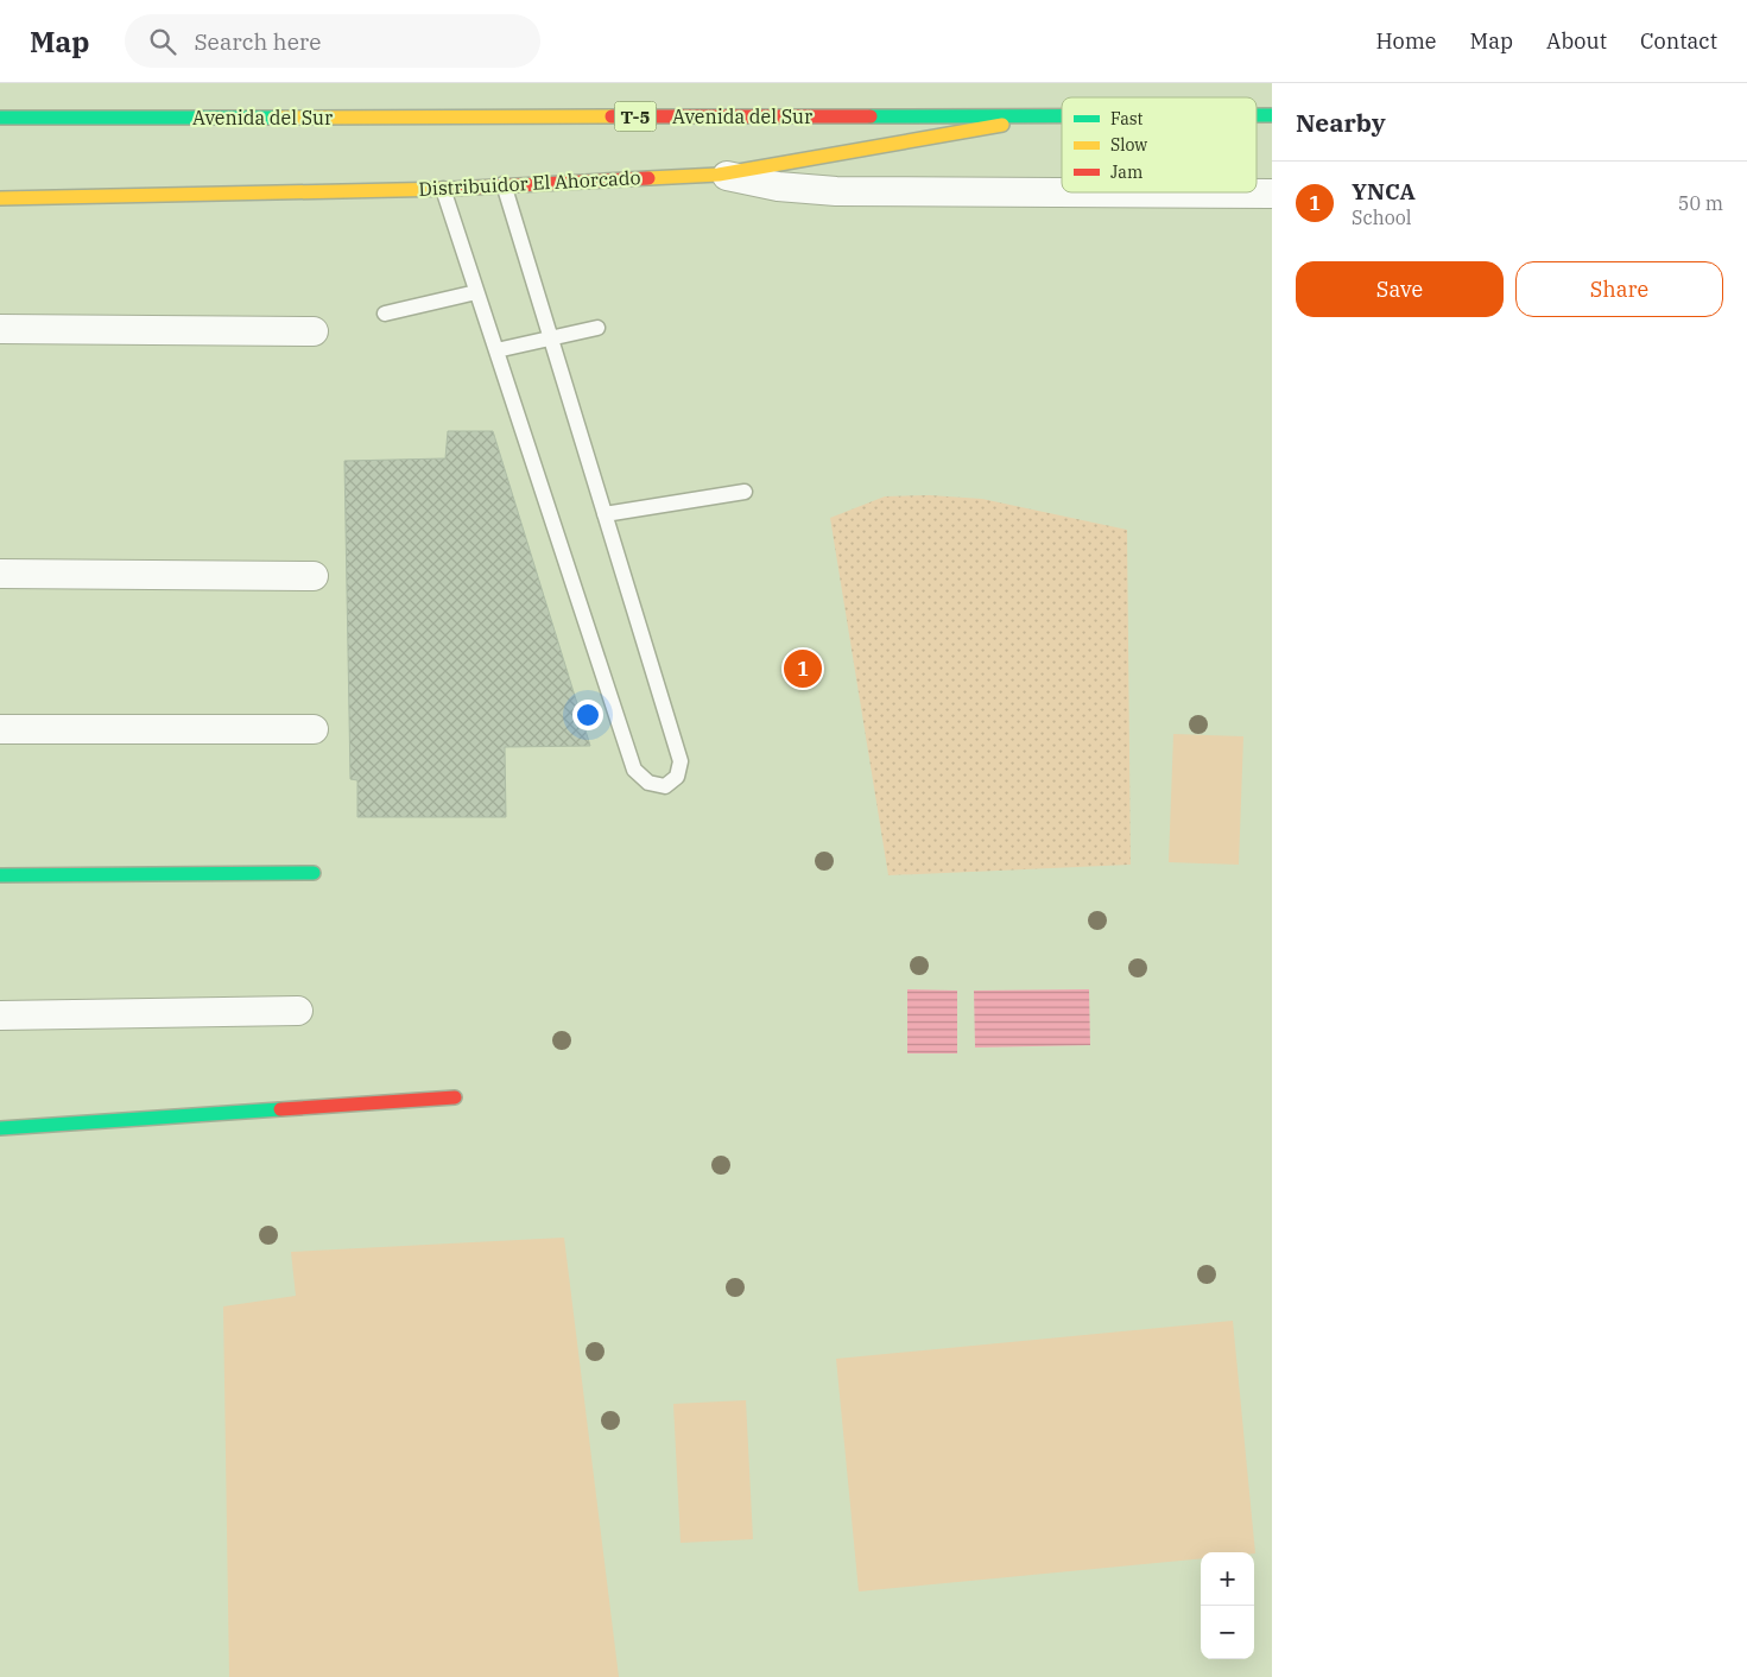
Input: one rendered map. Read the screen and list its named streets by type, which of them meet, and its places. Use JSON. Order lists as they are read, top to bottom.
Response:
{
  "streets": {
    "main road": ["T-5", "Avenida del Sur", "Distribuidor El Ahorcado"]
  },
  "crossings": [
    ["Avenida del Sur", "Distribuidor El Ahorcado"]
  ],
  "legend": ["Fast", "Slow", "Jam"],
  "page": {
    "header": "Map",
    "search": "Search here",
    "nav": [
      "Home",
      "Map",
      "About",
      "Contact"
    ],
    "heading": "Nearby",
    "list": [
      {
        "mark": "1",
        "name": "YNCA",
        "note": "School",
        "value": "50 m"
      }
    ],
    "buttons": ["Save", "Share"],
    "pins": "1",
    "map_buttons": ["+", "−"]
  }
}
